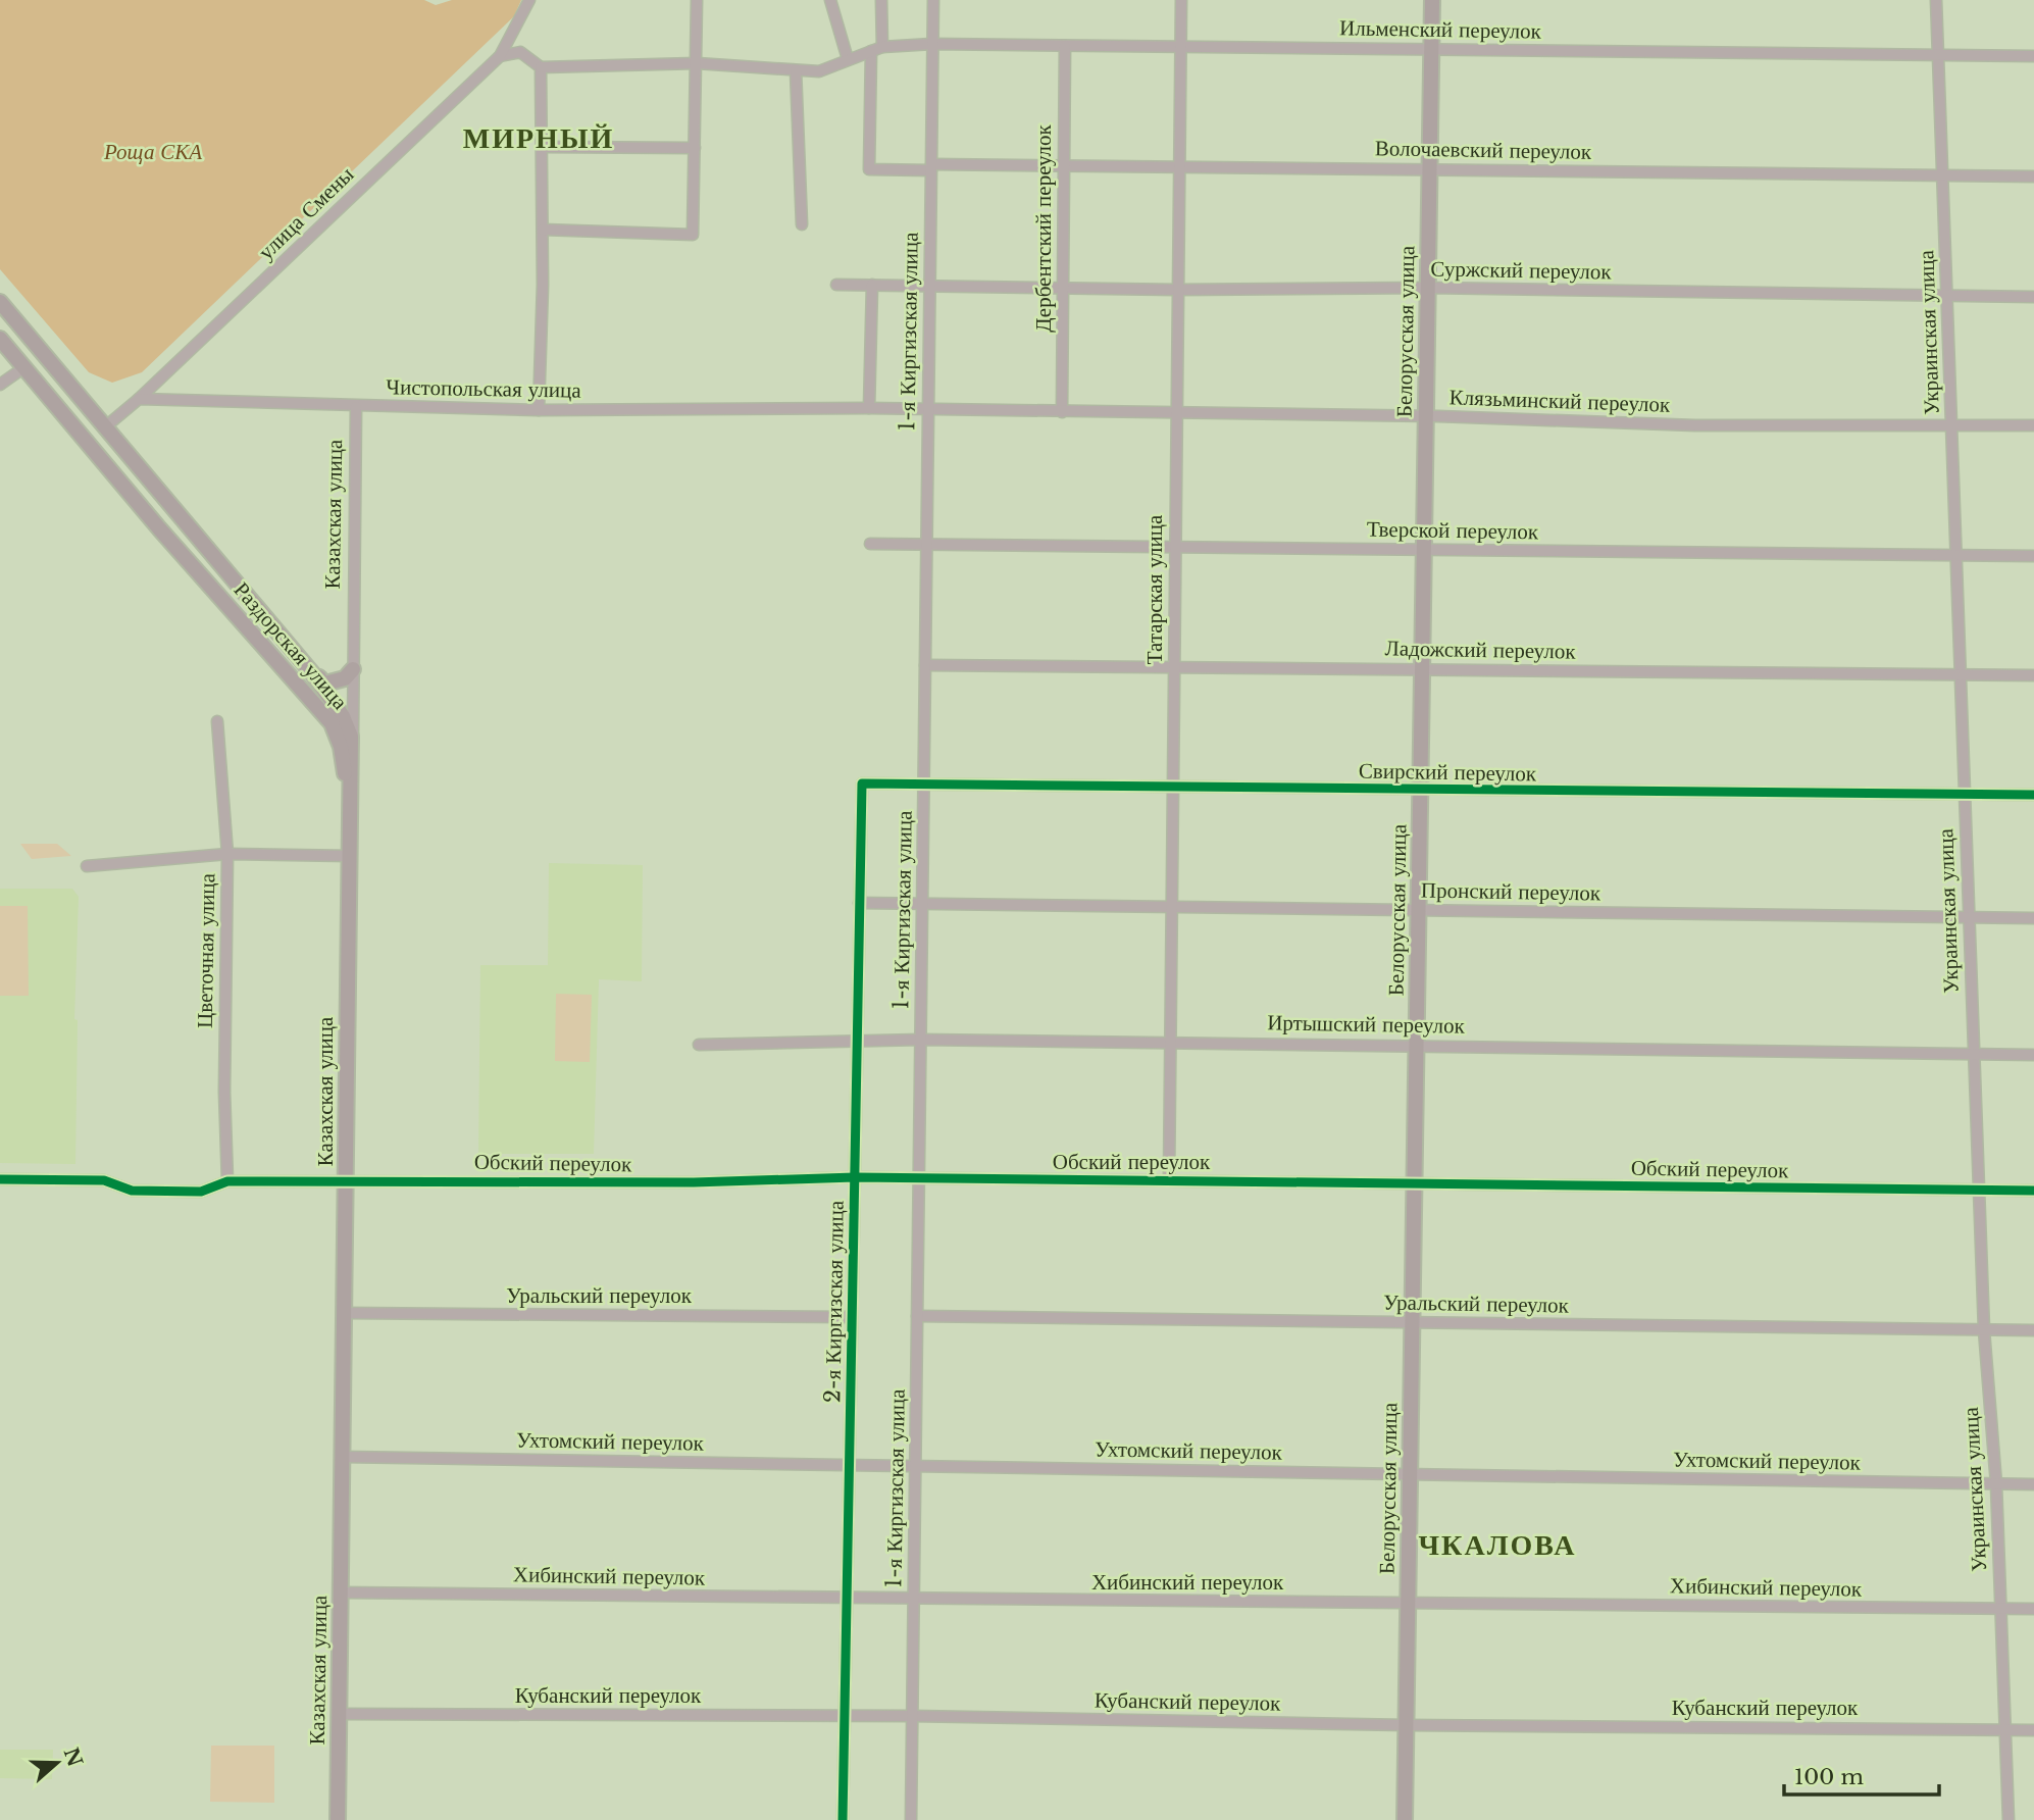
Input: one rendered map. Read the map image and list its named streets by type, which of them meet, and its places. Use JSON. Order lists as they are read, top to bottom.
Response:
{
  "streets": {
    "main road": ["Белорусская улица", "Казахская улица", "Раздорская улица"],
    "street": [
      "Ильменский переулок",
      "Волочаевский переулок",
      "улица Смены",
      "Дербентский переулок",
      "Суржский переулок",
      "1-я Киргизская улица",
      "Украинская улица",
      "Чистопольская улица",
      "Клязьминский переулок",
      "Тверской переулок",
      "Татарская улица",
      "Ладожский переулок",
      "Свирский переулок",
      "Пронский переулок",
      "Цветочная улица",
      "Иртышский переулок",
      "Обский переулок",
      "Уральский переулок",
      "2-я Киргизская улица",
      "Ухтомский переулок",
      "Хибинский переулок",
      "Кубанский переулок"
    ]
  },
  "crossings": [
    ["Ильменский переулок", "Волочаевский переулок"],
    ["Ильменский переулок", "Дербентский переулок"],
    ["Ильменский переулок", "1-я Киргизская улица"],
    ["Ильменский переулок", "Белорусская улица"],
    ["Ильменский переулок", "Украинская улица"],
    ["Ильменский переулок", "Татарская улица"],
    ["Волочаевский переулок", "Дербентский переулок"],
    ["Волочаевский переулок", "1-я Киргизская улица"],
    ["Волочаевский переулок", "Белорусская улица"],
    ["Волочаевский переулок", "Украинская улица"],
    ["Волочаевский переулок", "Татарская улица"],
    ["улица Смены", "Чистопольская улица"],
    ["Дербентский переулок", "Суржский переулок"],
    ["Дербентский переулок", "Клязьминский переулок"],
    ["Суржский переулок", "1-я Киргизская улица"],
    ["Суржский переулок", "Белорусская улица"],
    ["Суржский переулок", "Украинская улица"],
    ["Суржский переулок", "Татарская улица"],
    ["1-я Киргизская улица", "Клязьминский переулок"],
    ["1-я Киргизская улица", "Тверской переулок"],
    ["1-я Киргизская улица", "Ладожский переулок"],
    ["1-я Киргизская улица", "Свирский переулок"],
    ["1-я Киргизская улица", "Пронский переулок"],
    ["1-я Киргизская улица", "Иртышский переулок"],
    ["1-я Киргизская улица", "Обский переулок"],
    ["1-я Киргизская улица", "Уральский переулок"],
    ["1-я Киргизская улица", "Ухтомский переулок"],
    ["1-я Киргизская улица", "Хибинский переулок"],
    ["1-я Киргизская улица", "Кубанский переулок"],
    ["Белорусская улица", "Клязьминский переулок"],
    ["Белорусская улица", "Тверской переулок"],
    ["Белорусская улица", "Ладожский переулок"],
    ["Белорусская улица", "Свирский переулок"],
    ["Белорусская улица", "Пронский переулок"],
    ["Белорусская улица", "Иртышский переулок"],
    ["Белорусская улица", "Обский переулок"],
    ["Белорусская улица", "Уральский переулок"],
    ["Белорусская улица", "Ухтомский переулок"],
    ["Белорусская улица", "Хибинский переулок"],
    ["Белорусская улица", "Кубанский переулок"],
    ["Украинская улица", "Клязьминский переулок"],
    ["Украинская улица", "Тверской переулок"],
    ["Украинская улица", "Ладожский переулок"],
    ["Украинская улица", "Свирский переулок"],
    ["Украинская улица", "Пронский переулок"],
    ["Украинская улица", "Иртышский переулок"],
    ["Украинская улица", "Обский переулок"],
    ["Украинская улица", "Уральский переулок"],
    ["Украинская улица", "Ухтомский переулок"],
    ["Украинская улица", "Хибинский переулок"],
    ["Украинская улица", "Кубанский переулок"],
    ["Чистопольская улица", "Клязьминский переулок"],
    ["Чистопольская улица", "Казахская улица"],
    ["Клязьминский переулок", "Татарская улица"],
    ["Казахская улица", "Раздорская улица"],
    ["Казахская улица", "Обский переулок"],
    ["Казахская улица", "Уральский переулок"],
    ["Казахская улица", "Ухтомский переулок"],
    ["Казахская улица", "Хибинский переулок"],
    ["Казахская улица", "Кубанский переулок"],
    ["Тверской переулок", "Татарская улица"],
    ["Татарская улица", "Ладожский переулок"],
    ["Татарская улица", "Свирский переулок"],
    ["Татарская улица", "Пронский переулок"],
    ["Татарская улица", "Иртышский переулок"],
    ["Татарская улица", "Обский переулок"],
    ["Свирский переулок", "2-я Киргизская улица"],
    ["Пронский переулок", "2-я Киргизская улица"],
    ["Цветочная улица", "Обский переулок"],
    ["Иртышский переулок", "2-я Киргизская улица"],
    ["Обский переулок", "2-я Киргизская улица"],
    ["Уральский переулок", "2-я Киргизская улица"],
    ["2-я Киргизская улица", "Ухтомский переулок"],
    ["2-я Киргизская улица", "Хибинский переулок"],
    ["2-я Киргизская улица", "Кубанский переулок"]
  ],
  "districts": ["МИРНЫЙ", "ЧКАЛОВА"],
  "parks": ["Роща СКА"],
  "scale_bar": "100 m",
  "north": "right"
}
